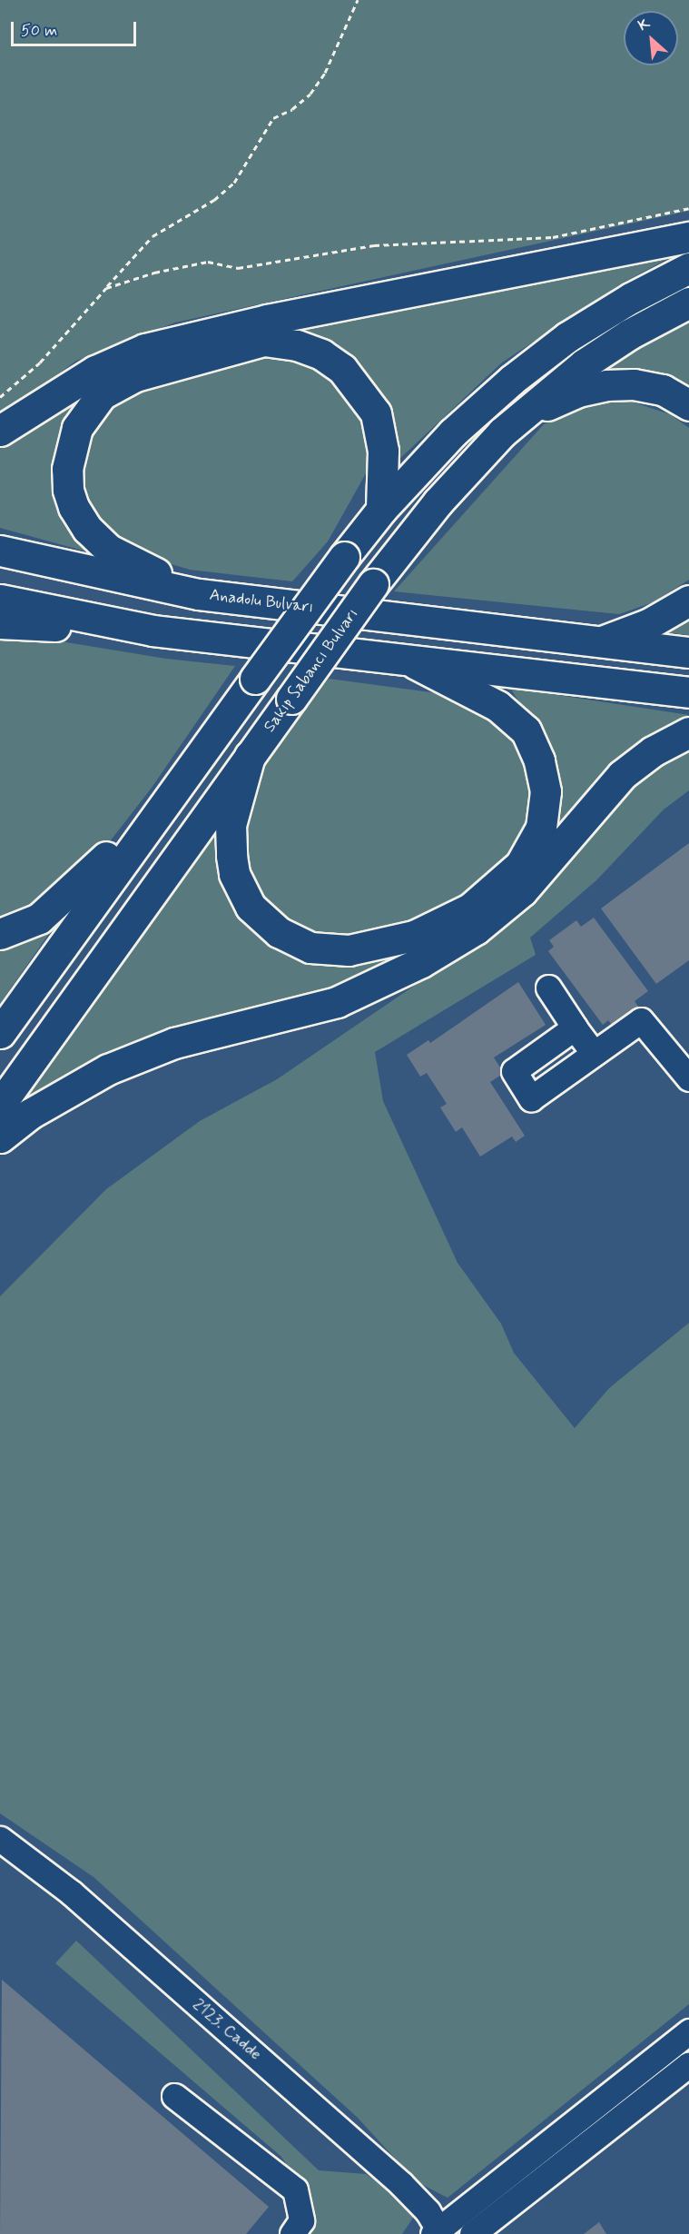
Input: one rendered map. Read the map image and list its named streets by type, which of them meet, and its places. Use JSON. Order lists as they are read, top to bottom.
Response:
{
  "streets": {
    "main road": ["Anadolu Bulvarı", "Sakıp Sabancı Bulvarı"],
    "street": ["2123. Cadde"]
  },
  "scale_bar": "50 m",
  "north": "top left"
}
